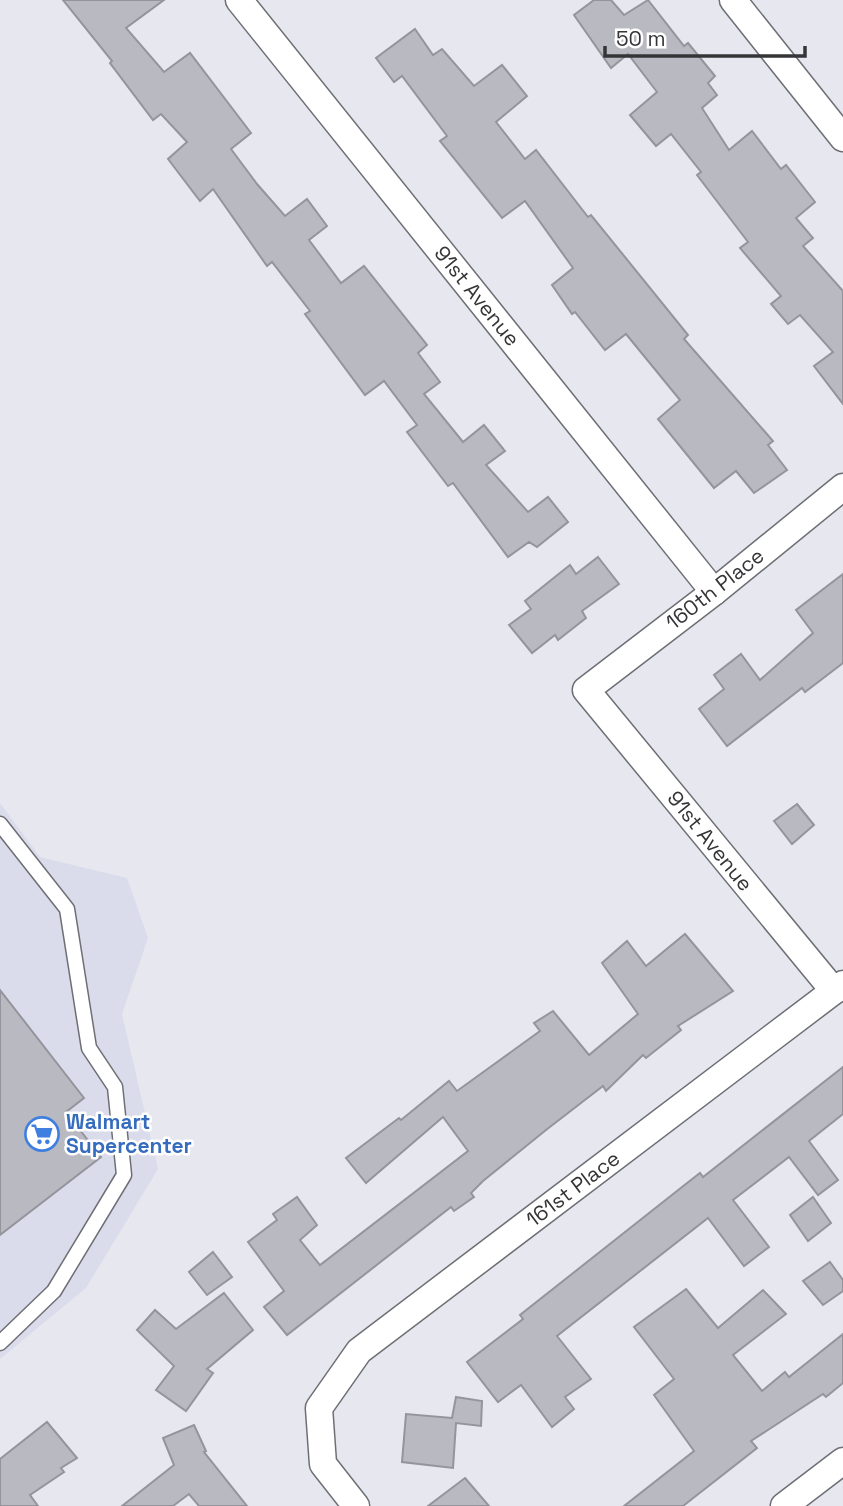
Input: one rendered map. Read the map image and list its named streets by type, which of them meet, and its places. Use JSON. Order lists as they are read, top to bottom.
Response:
{
  "streets": {
    "street": ["91st Avenue", "160th Place", "161st Place"]
  },
  "crossings": [
    ["91st Avenue", "160th Place"],
    ["91st Avenue", "161st Place"]
  ],
  "places": {
    "supermarket": ["Walmart Supercenter"]
  },
  "scale_bar": "50 m"
}
